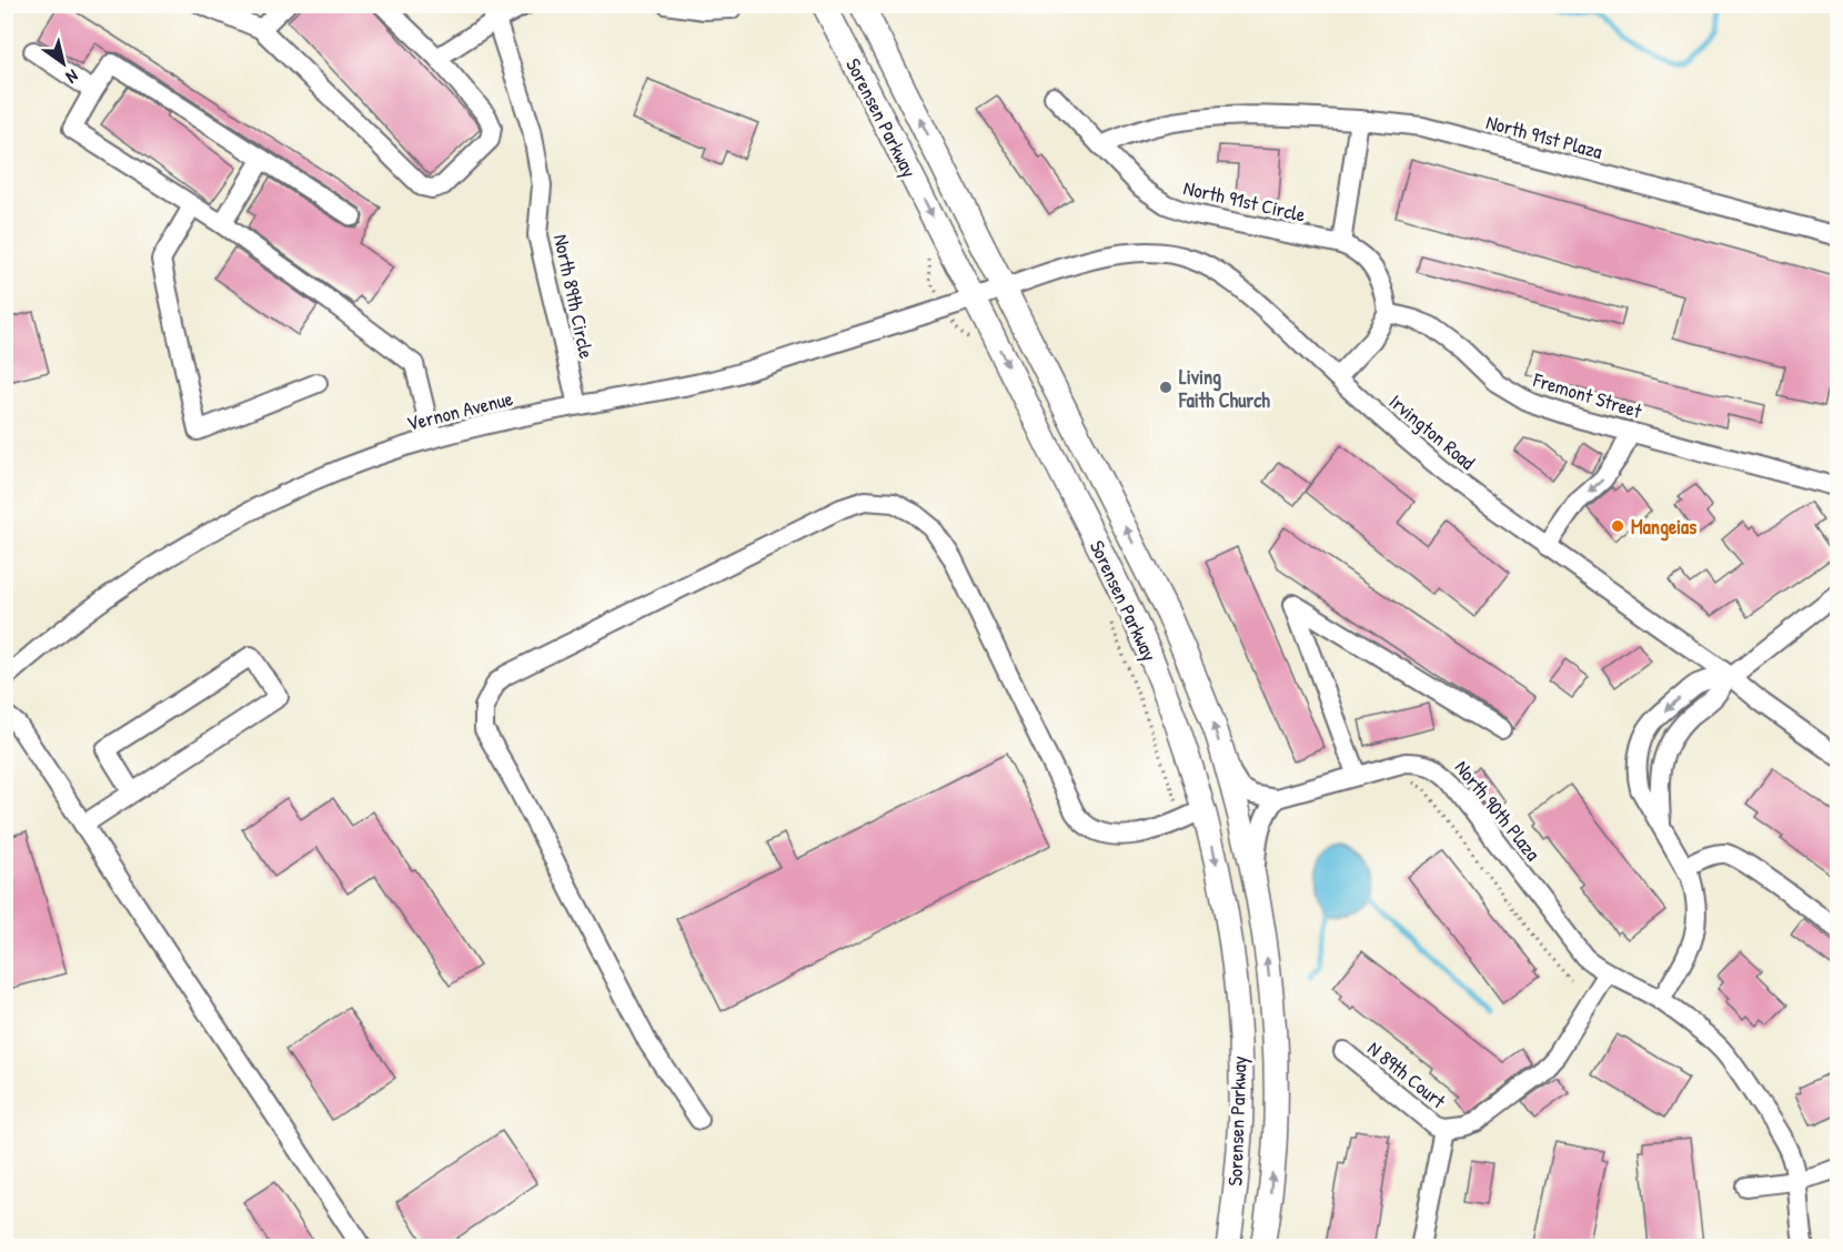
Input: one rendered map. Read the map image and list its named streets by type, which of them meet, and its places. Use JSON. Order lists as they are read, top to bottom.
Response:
{
  "streets": {
    "main road": ["Sorensen Parkway"],
    "street": [
      "North 91st Plaza",
      "North 91st Circle",
      "North 89th Circle",
      "Fremont Street",
      "Vernon Avenue",
      "Irvington Road",
      "North 90th Plaza",
      "N 89th Court"
    ]
  },
  "crossings": [
    ["Sorensen Parkway", "Vernon Avenue"],
    ["Sorensen Parkway", "Irvington Road"],
    ["North 91st Plaza", "North 91st Circle"],
    ["North 91st Circle", "Fremont Street"],
    ["North 89th Circle", "Vernon Avenue"],
    ["Vernon Avenue", "Irvington Road"]
  ],
  "places": ["Living Faith Church", "Mangeias"],
  "north": "bottom right"
}
